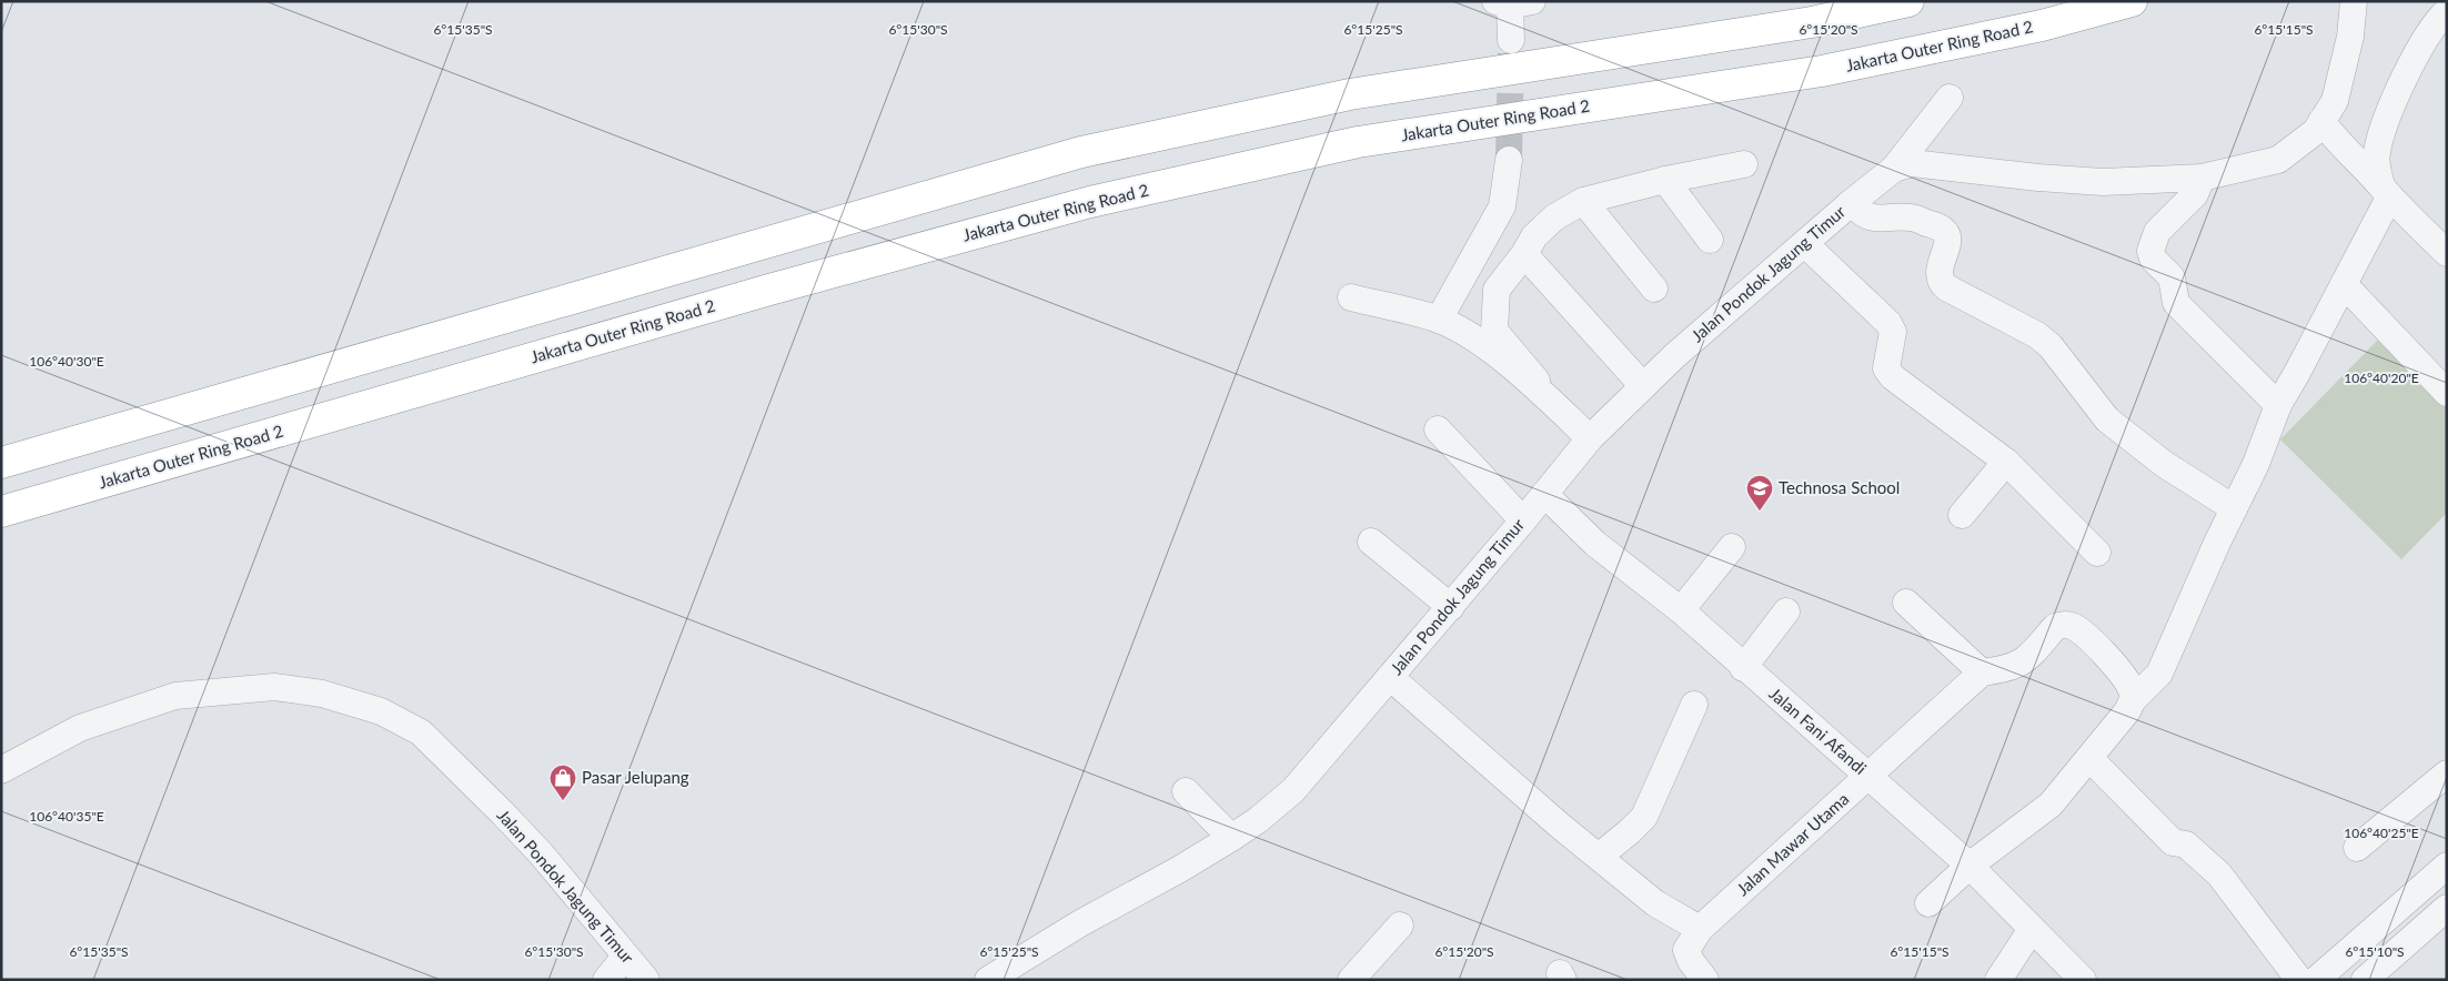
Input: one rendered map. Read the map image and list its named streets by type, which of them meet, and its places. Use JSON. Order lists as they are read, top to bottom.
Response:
{
  "streets": {
    "highway": ["Jakarta Outer Ring Road 2"],
    "street": ["Jalan Pondok Jagung Timur", "Jalan Fani Afandi", "Jalan Mawar Utama"]
  },
  "crossings": [
    ["Jalan Pondok Jagung Timur", "Jalan Fani Afandi"],
    ["Jalan Fani Afandi", "Jalan Mawar Utama"]
  ],
  "places": {
    "school or university": ["Technosa School"],
    "shop": ["Pasar Jelupang"]
  },
  "coordinates": [
    "6°15'35\"S",
    "6°15'30\"S",
    "6°15'25\"S",
    "6°15'20\"S",
    "6°15'15\"S",
    "106°40'30\"E",
    "106°40'20\"E",
    "106°40'35\"E",
    "106°40'25\"E",
    "6°15'10\"S"
  ]
}
